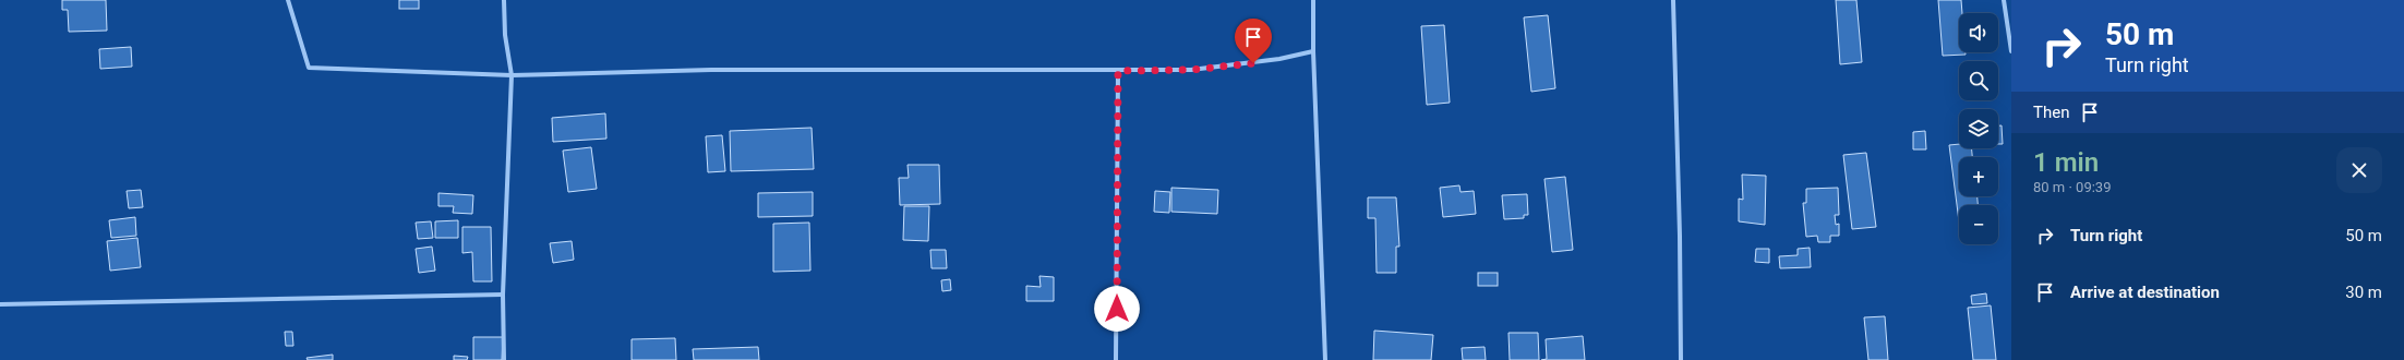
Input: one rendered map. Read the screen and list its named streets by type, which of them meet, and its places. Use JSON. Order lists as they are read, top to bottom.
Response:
{
  "page": {
    "turn": ["50 m", "Turn right"],
    "map_buttons": ["+", "−"],
    "then": "Then",
    "heading": ["1 min", "80 m · 09:39"],
    "list": [
      {
        "name": "Turn right",
        "value": "50 m"
      },
      {
        "name": "Arrive at destination",
        "value": "30 m"
      }
    ]
  }
}
